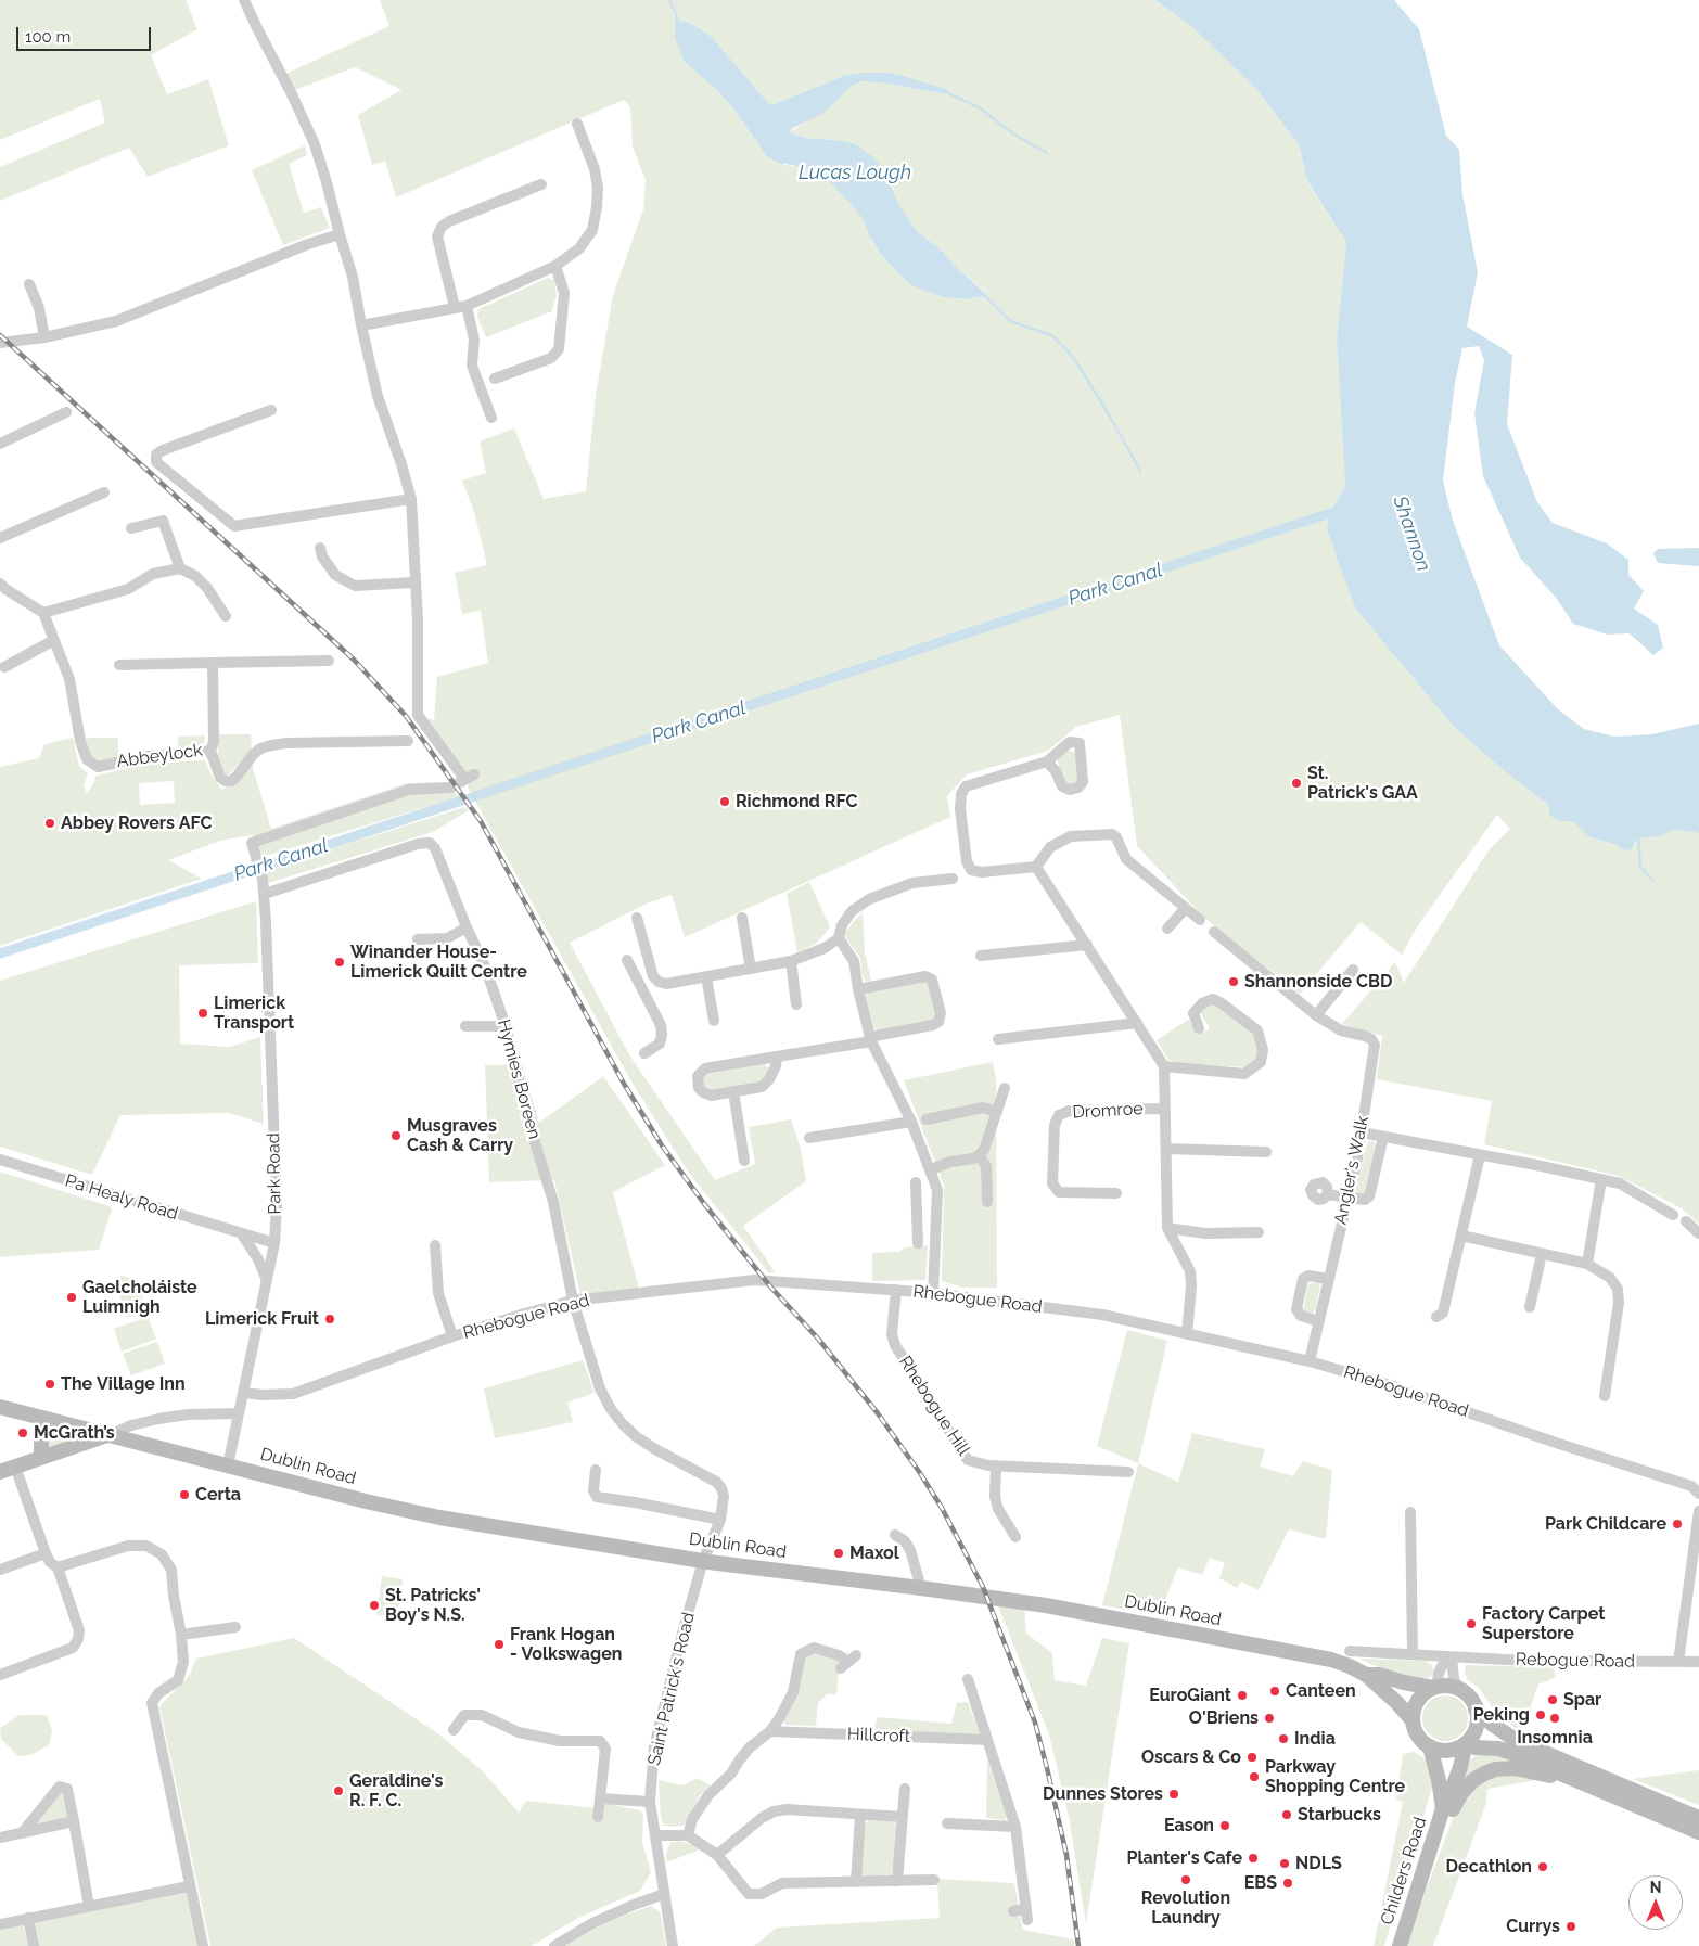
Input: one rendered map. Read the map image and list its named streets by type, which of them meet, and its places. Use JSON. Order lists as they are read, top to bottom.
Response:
{
  "streets": {
    "main road": ["Dublin Road", "Childers Road"],
    "street": [
      "Abbeylock",
      "Hymies Boreen",
      "Dromroe",
      "Angler's Walk",
      "Park Road",
      "Pa Healy Road",
      "Rhebogue Road",
      "Rhebogue Hill",
      "Rebogue Road",
      "Saint Patrick's Road",
      "Hillcroft"
    ]
  },
  "crossings": [
    ["Hymies Boreen", "Park Road"],
    ["Hymies Boreen", "Rhebogue Road"],
    ["Hymies Boreen", "Saint Patrick's Road"],
    ["Dromroe", "Rhebogue Road"],
    ["Angler's Walk", "Rhebogue Road"],
    ["Park Road", "Pa Healy Road"],
    ["Park Road", "Rhebogue Road"],
    ["Park Road", "Dublin Road"],
    ["Rhebogue Road", "Rhebogue Hill"],
    ["Dublin Road", "Saint Patrick's Road"]
  ],
  "water": ["Lucas Lough", "Shannon", "Park Canal"],
  "places": [
    "St. Patrick's GAA",
    "Richmond RFC",
    "Abbey Rovers AFC",
    "Winander House- Limerick Quilt Centre",
    "Shannonside CBD",
    "Limerick Transport",
    "Musgraves Cash & Carry",
    "Gaelcholáiste Luimnigh",
    "Limerick Fruit",
    "The Village Inn",
    "McGrath’s",
    "Certa",
    "Park Childcare",
    "Maxol",
    "St. Patricks' Boy's N.S.",
    "Factory Carpet Superstore",
    "Frank Hogan - Volkswagen",
    "Canteen",
    "EuroGiant",
    "Spar",
    "Peking",
    "O'Briens",
    "Insomnia",
    "India",
    "Oscars & Co",
    "Parkway Shopping Centre",
    "Geraldine's R. F. C.",
    "Dunnes Stores",
    "Starbucks",
    "Eason",
    "Planter's Cafe",
    "NDLS",
    "Decathlon",
    "Revolution Laundry",
    "EBS",
    "Currys"
  ],
  "scale_bar": "100 m",
  "north": "top"
}
